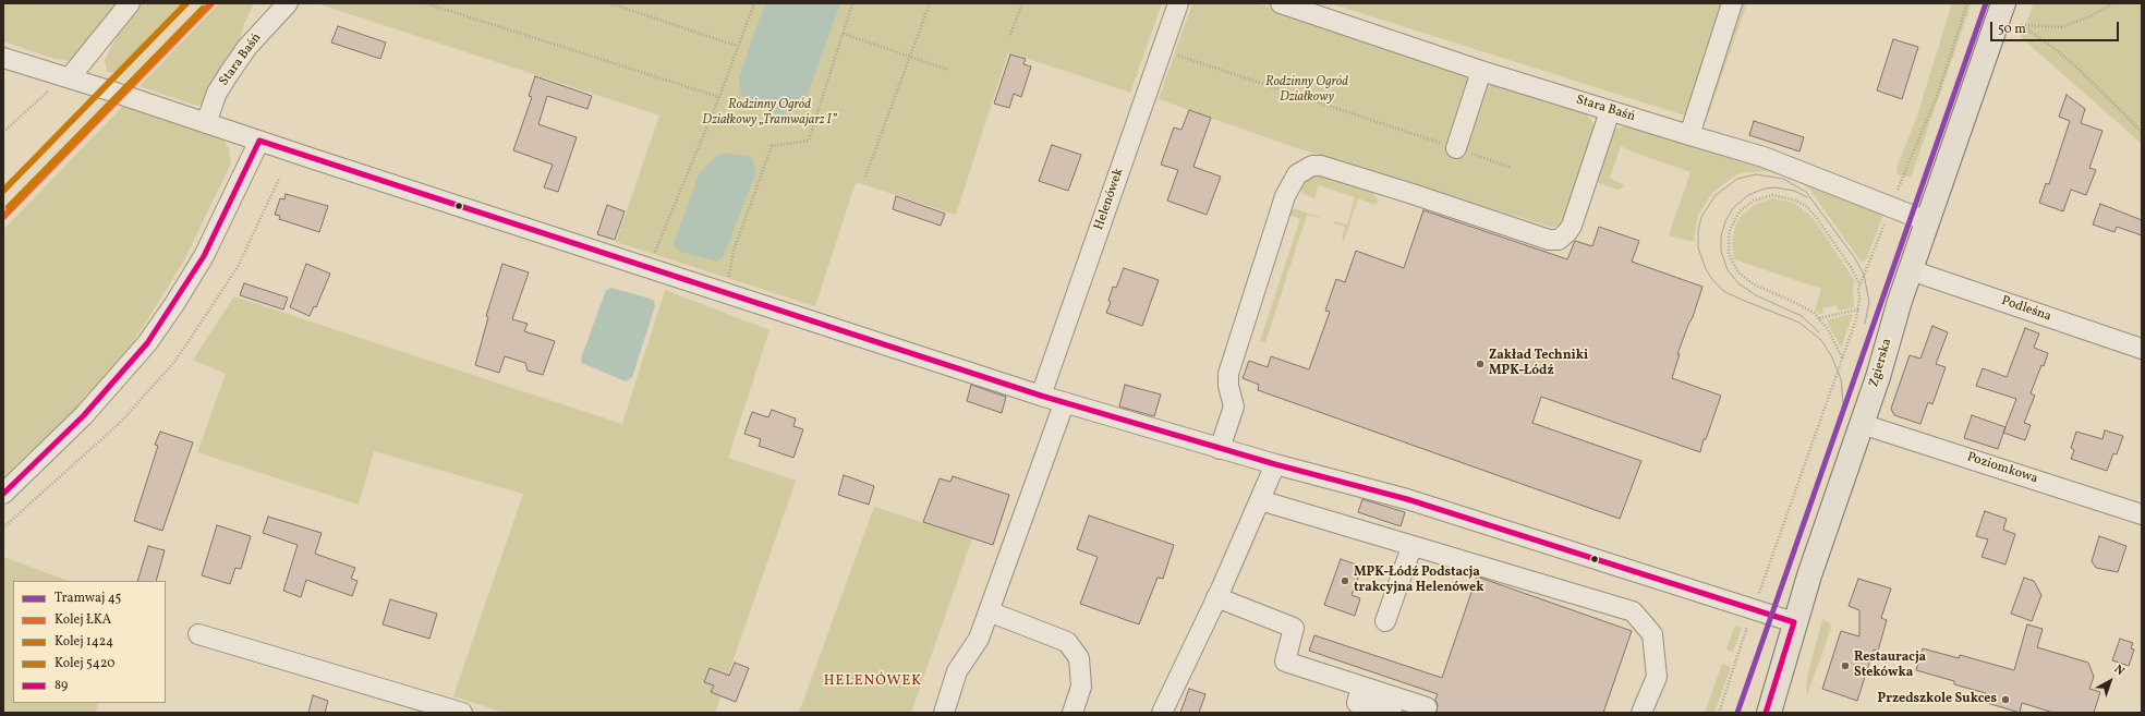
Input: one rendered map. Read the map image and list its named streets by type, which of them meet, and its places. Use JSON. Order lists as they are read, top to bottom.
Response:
{
  "streets": {
    "main road": ["Zgierska"],
    "street": [
      "Stara Baśń",
      "Helenówek",
      "Podleśna",
      "Poziomkowa"
    ]
  },
  "crossings": [
    ["Stara Baśń", "Zgierska"],
    ["Podleśna", "Zgierska"],
    ["Zgierska", "Poziomkowa"]
  ],
  "districts": ["HELENÓWEK"],
  "parks": ["Rodzinny Ogród Działkowy", "Rodzinny Ogród Działkowy „Tramwajarz I”"],
  "places": [
    "Zakład Techniki MPK-Łódź",
    "MPK-Łódź Podstacja trakcyjna Helenówek",
    "Restauracja Stekówka",
    "Przedszkole Sukces"
  ],
  "lines": [
    "tram line 45",
    "rail line ŁKA",
    "rail line 5420",
    "rail line 1424",
    "transit line 89"
  ],
  "legend": [
    "Tramwaj 45",
    "Kolej ŁKA",
    "Kolej 1424",
    "Kolej 5420",
    "89"
  ],
  "scale_bar": "50 m",
  "north": "top right"
}
